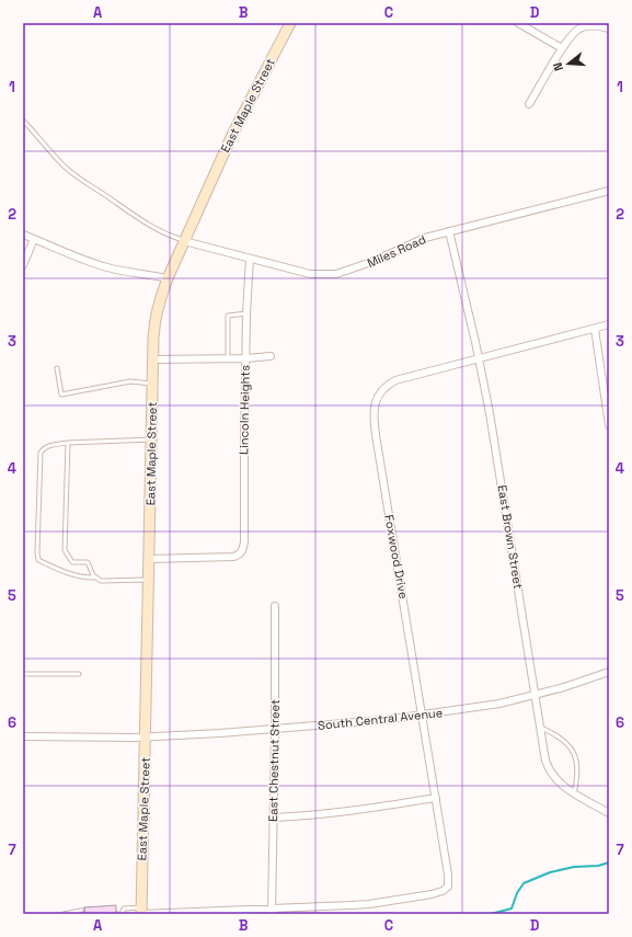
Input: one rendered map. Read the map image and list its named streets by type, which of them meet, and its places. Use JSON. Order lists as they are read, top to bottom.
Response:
{
  "streets": {
    "main road": ["East Maple Street"],
    "street": [
      "Miles Road",
      "Lincoln Heights",
      "East Brown Street",
      "Foxwood Drive",
      "South Central Avenue",
      "East Chestnut Street"
    ]
  },
  "crossings": [
    ["East Maple Street", "Miles Road"],
    ["East Maple Street", "Lincoln Heights"],
    ["East Maple Street", "South Central Avenue"],
    ["Miles Road", "Lincoln Heights"],
    ["Miles Road", "East Brown Street"],
    ["East Brown Street", "Foxwood Drive"],
    ["East Brown Street", "South Central Avenue"],
    ["Foxwood Drive", "South Central Avenue"],
    ["Foxwood Drive", "East Chestnut Street"],
    ["South Central Avenue", "East Chestnut Street"]
  ],
  "north": "left",
  "grid": {
    "columns": [
      "A",
      "B",
      "C",
      "D"
    ],
    "rows": [
      "1",
      "2",
      "3",
      "4",
      "5",
      "6",
      "7"
    ]
  }
}
